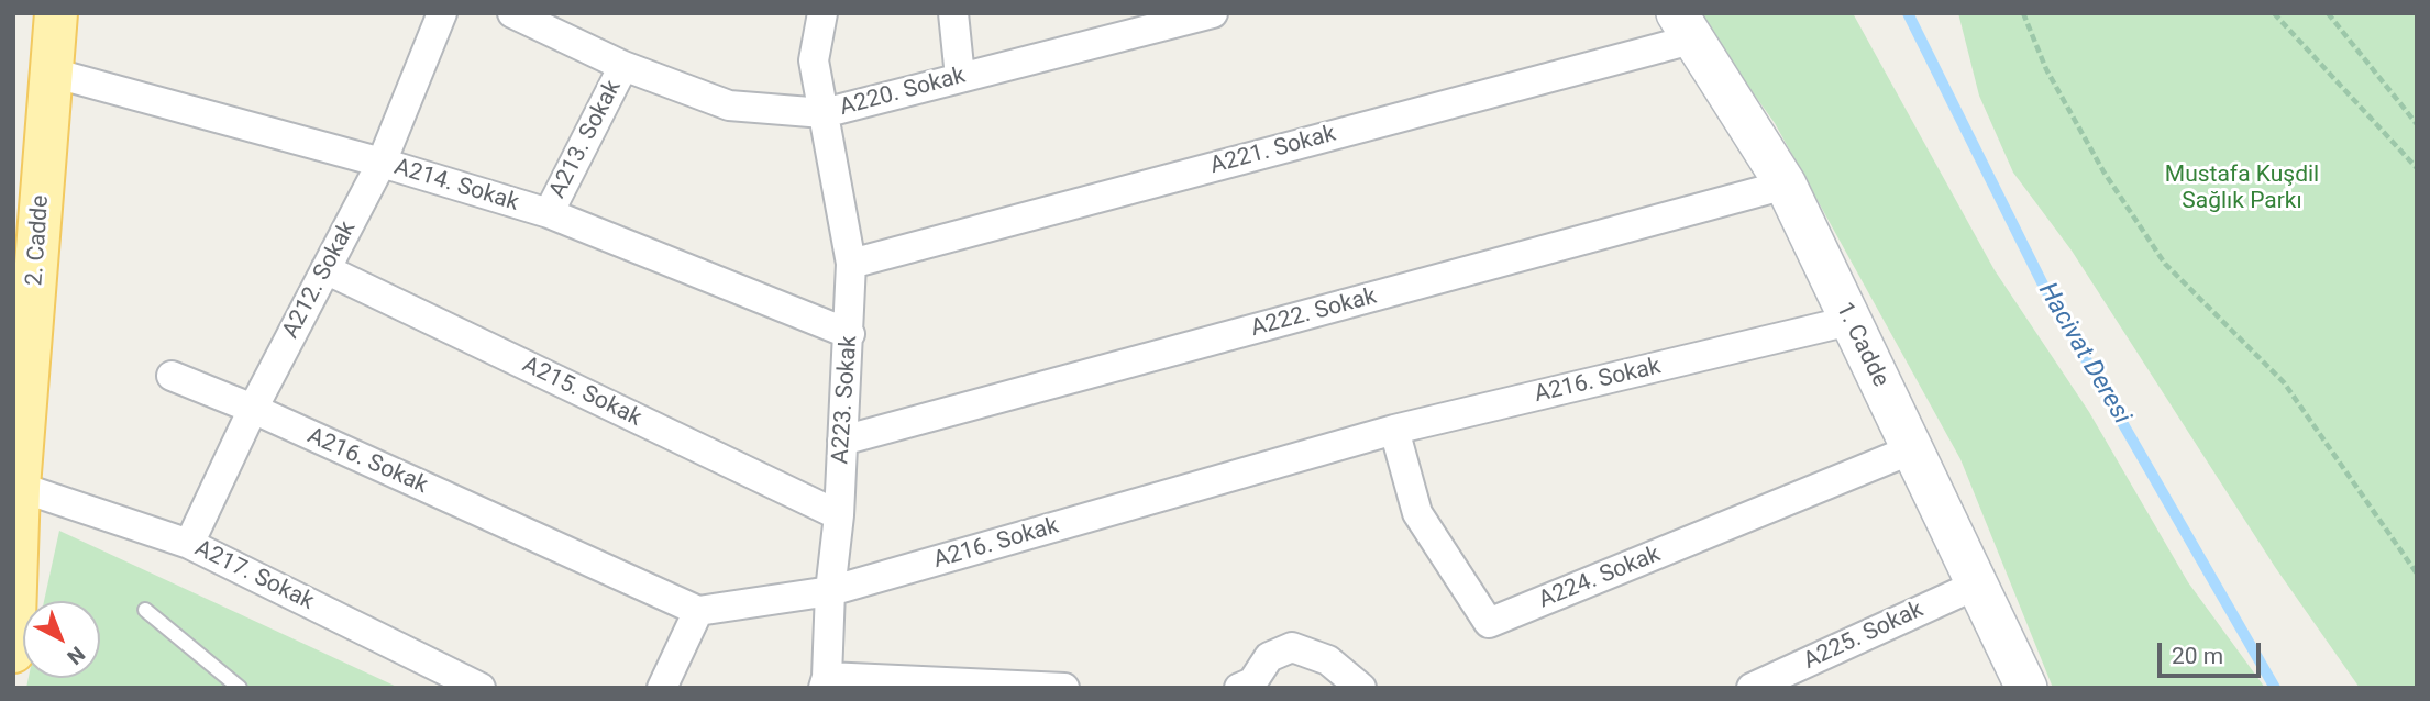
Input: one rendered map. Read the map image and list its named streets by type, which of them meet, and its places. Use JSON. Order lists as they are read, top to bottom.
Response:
{
  "streets": {
    "main road": ["2. Cadde", "1. Cadde"],
    "street": [
      "A220. Sokak",
      "A213. Sokak",
      "A221. Sokak",
      "A214. Sokak",
      "A212. Sokak",
      "A222. Sokak",
      "A216. Sokak",
      "A215. Sokak",
      "A223. Sokak",
      "A217. Sokak",
      "A224. Sokak",
      "A225. Sokak"
    ]
  },
  "crossings": [
    ["A220. Sokak", "A213. Sokak"],
    ["A220. Sokak", "A223. Sokak"],
    ["A213. Sokak", "A214. Sokak"],
    ["A221. Sokak", "1. Cadde"],
    ["A221. Sokak", "A223. Sokak"],
    ["A214. Sokak", "2. Cadde"],
    ["A214. Sokak", "A212. Sokak"],
    ["A214. Sokak", "A223. Sokak"],
    ["2. Cadde", "A217. Sokak"],
    ["A212. Sokak", "A216. Sokak"],
    ["A212. Sokak", "A215. Sokak"],
    ["A212. Sokak", "A217. Sokak"],
    ["A222. Sokak", "1. Cadde"],
    ["A222. Sokak", "A223. Sokak"],
    ["1. Cadde", "A216. Sokak"],
    ["1. Cadde", "A224. Sokak"],
    ["1. Cadde", "A225. Sokak"],
    ["A216. Sokak", "A223. Sokak"],
    ["A216. Sokak", "A224. Sokak"],
    ["A215. Sokak", "A223. Sokak"]
  ],
  "water": ["Hacivat Deresi"],
  "parks": ["Mustafa Kuşdil Sağlık Parkı"],
  "scale_bar": "20 m",
  "north": "bottom right"
}
